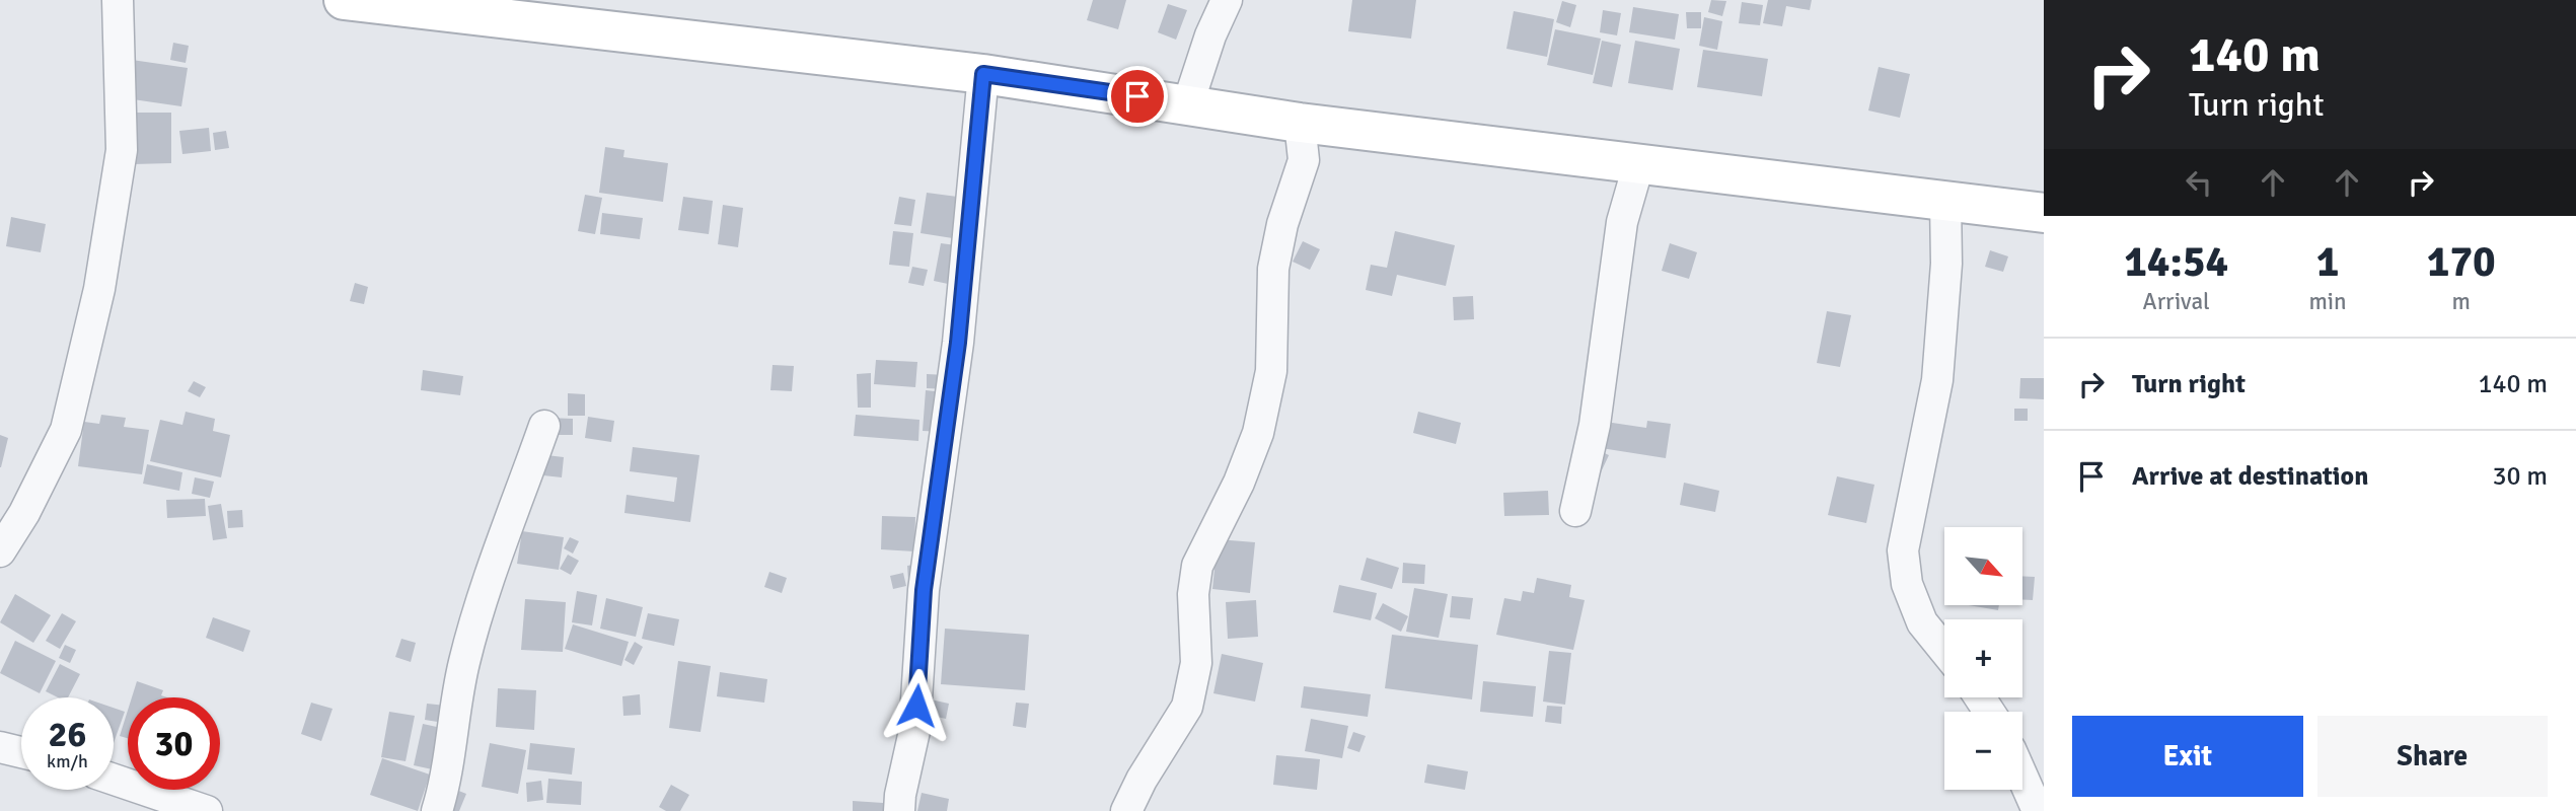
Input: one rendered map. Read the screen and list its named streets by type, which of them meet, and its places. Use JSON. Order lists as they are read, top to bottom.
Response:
{
  "north": "bottom right",
  "page": {
    "turn": ["140 m", "Turn right"],
    "eta": [
      "14:54",
      "Arrival",
      "1",
      "min",
      "170",
      "m"
    ],
    "list": [
      {
        "name": "Turn right",
        "value": "140 m"
      },
      {
        "name": "Arrive at destination",
        "value": "30 m"
      }
    ],
    "map_buttons": ["+", "−"],
    "speed": "26 km/h",
    "limit": "30",
    "buttons": ["Exit", "Share"]
  }
}
